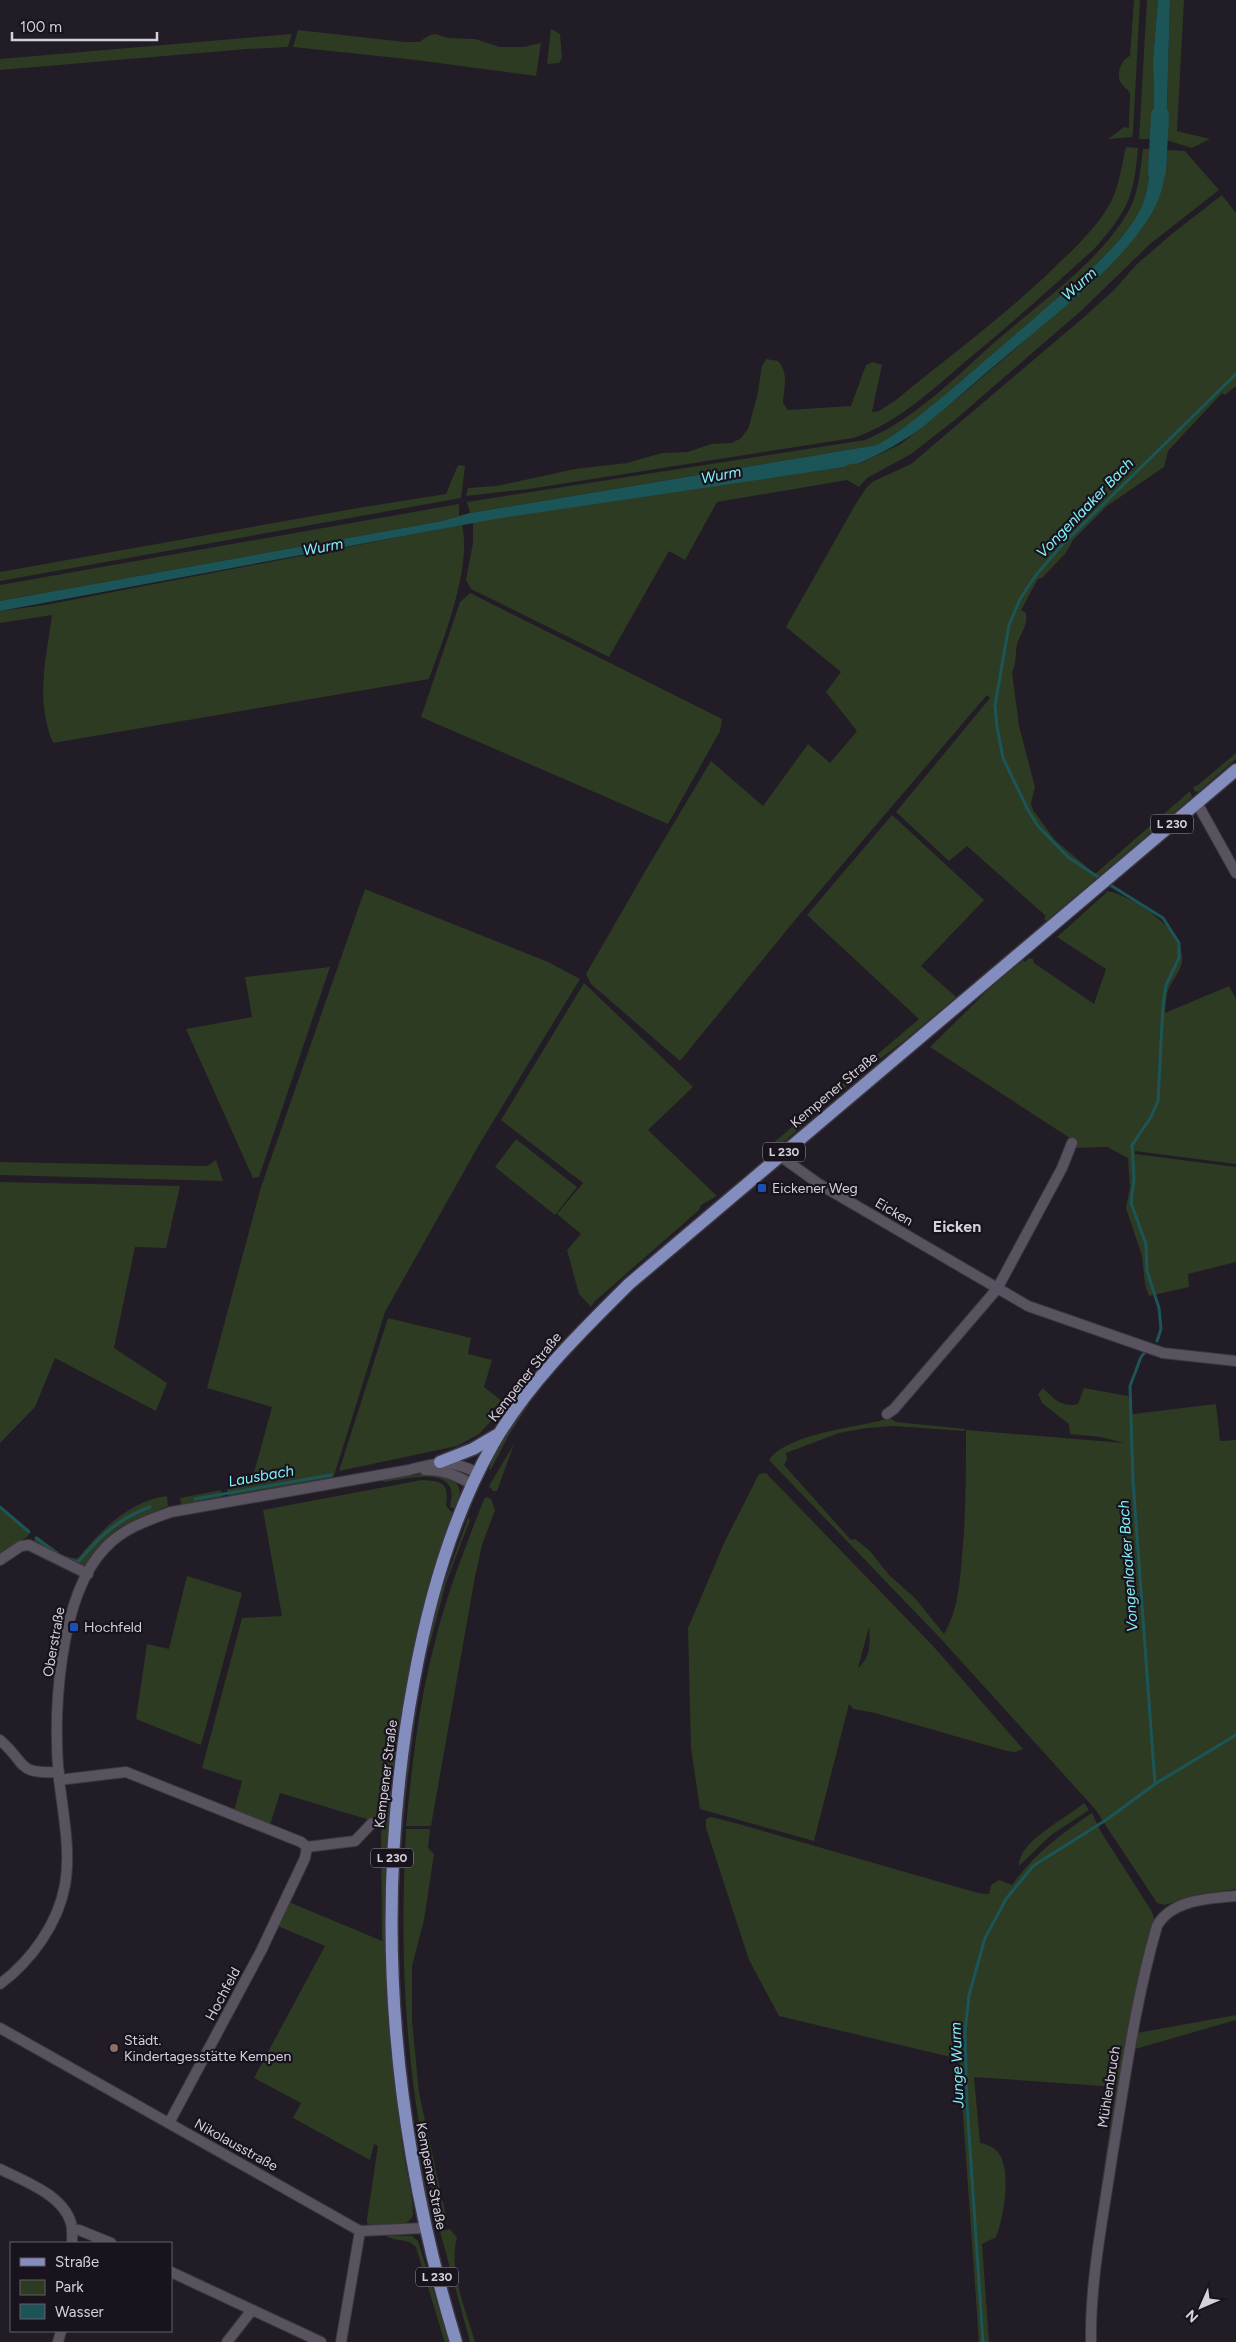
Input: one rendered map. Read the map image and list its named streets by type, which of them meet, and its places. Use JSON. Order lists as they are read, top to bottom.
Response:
{
  "streets": {
    "main road": ["L 230", "Kempener Straße"],
    "street": [
      "Eicken",
      "Oberstraße",
      "Hochfeld",
      "Mühlenbruch",
      "Nikolausstraße"
    ]
  },
  "crossings": [
    ["Kempener Straße", "Eicken"],
    ["Hochfeld", "Nikolausstraße"]
  ],
  "districts": ["Eicken"],
  "water": [
    "Wurm",
    "Vongenlaaker Bach",
    "Lausbach",
    "Junge Wurm"
  ],
  "places": {
    "transit": ["Eickener Weg", "Hochfeld"],
    "other": ["Städt. Kindertagesstätte Kempen"]
  },
  "legend": ["Straße", "Park", "Wasser"],
  "scale_bar": "100 m",
  "north": "bottom left"
}
